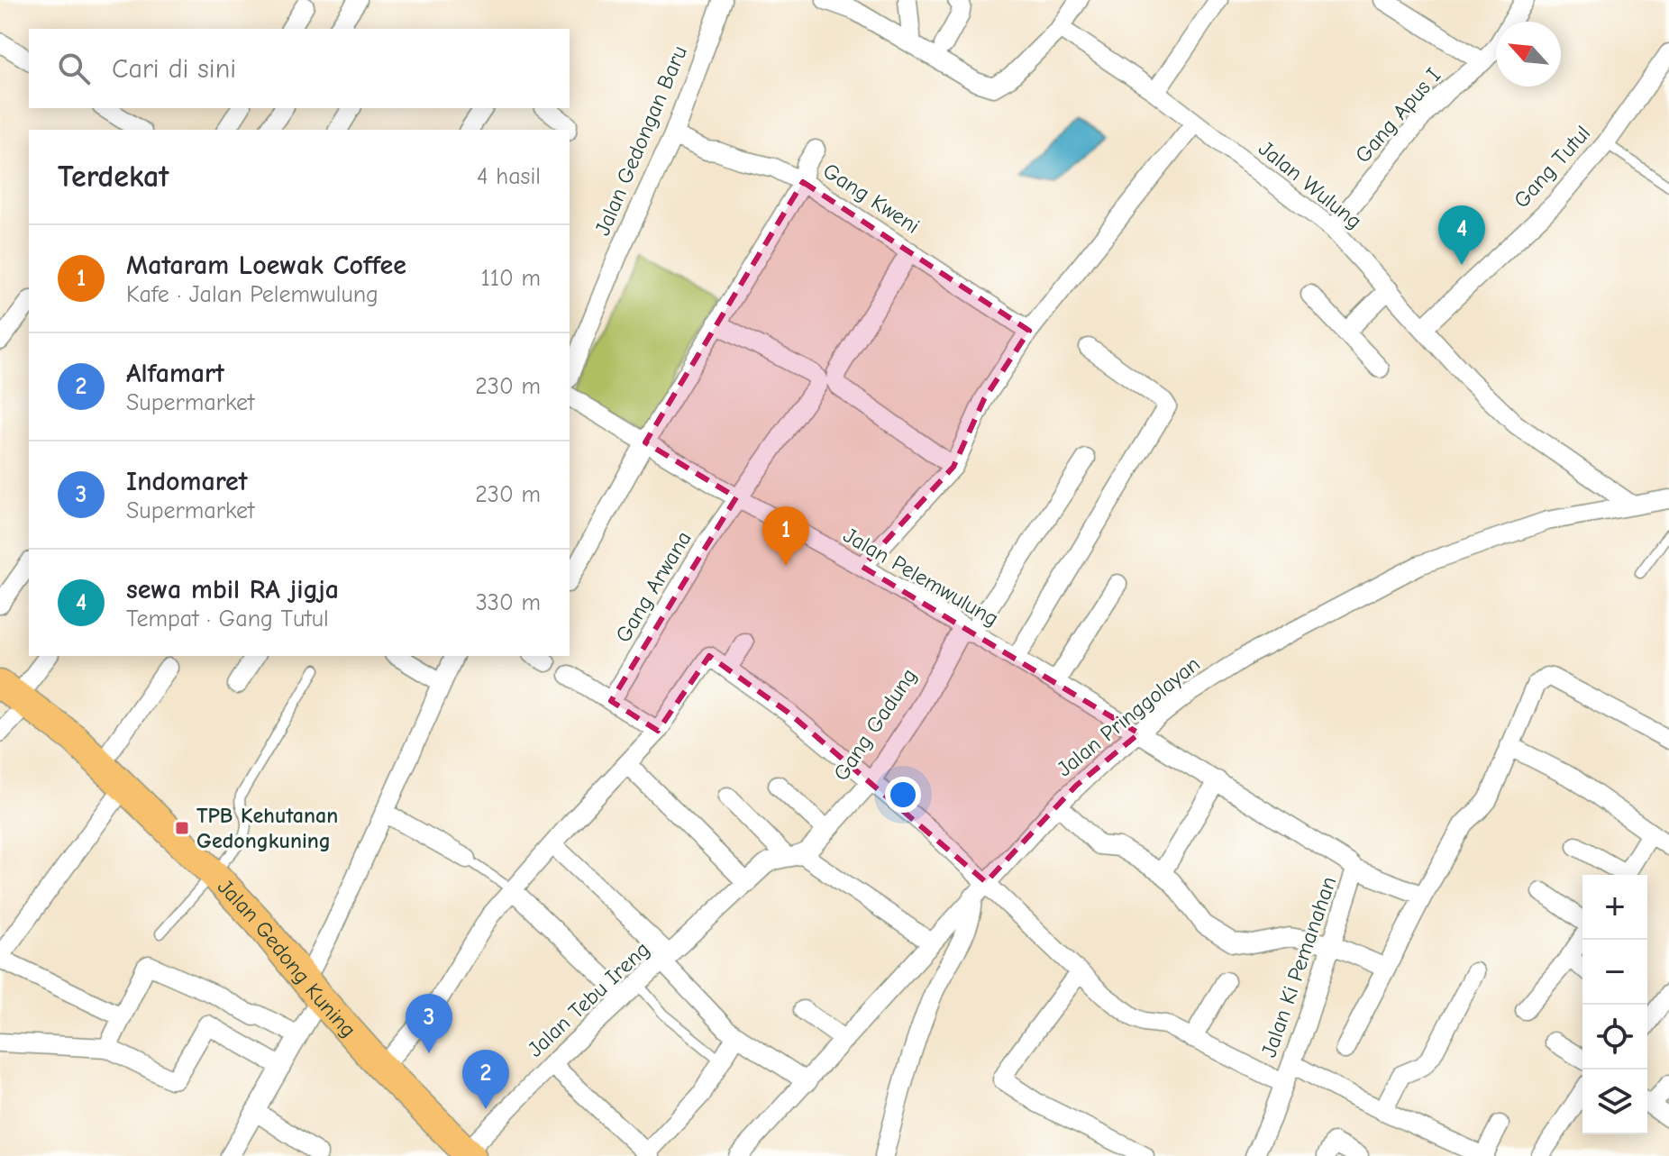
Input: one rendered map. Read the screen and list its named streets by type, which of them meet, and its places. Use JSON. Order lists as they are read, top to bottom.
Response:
{
  "streets": {
    "main road": ["Jalan Gedong Kuning"],
    "street": [
      "Gang Apus I",
      "Jalan Gedongan Baru",
      "Gang Tutul",
      "Jalan Wulung",
      "Gang Kweni",
      "Jalan Pelemwulung",
      "Gang Arwana",
      "Jalan Pringgolayan",
      "Gang Gadung",
      "Jalan Ki Pemanahan",
      "Jalan Tebu Ireng"
    ]
  },
  "crossings": [
    ["Gang Apus I", "Jalan Wulung"],
    ["Jalan Gedongan Baru", "Gang Kweni"],
    ["Gang Tutul", "Jalan Wulung"],
    ["Jalan Wulung", "Jalan Pringgolayan"],
    ["Jalan Pelemwulung", "Gang Arwana"],
    ["Jalan Pelemwulung", "Jalan Pringgolayan"],
    ["Jalan Pelemwulung", "Gang Gadung"],
    ["Jalan Pelemwulung", "Jalan Ki Pemanahan"],
    ["Jalan Pringgolayan", "Jalan Ki Pemanahan"],
    ["Gang Gadung", "Jalan Tebu Ireng"],
    ["Jalan Gedong Kuning", "Jalan Tebu Ireng"]
  ],
  "places": {
    "transit": ["TPB Kehutanan Gedongkuning"]
  },
  "north": "top left",
  "page": {
    "search": "Cari di sini",
    "heading": ["Terdekat", "4 hasil"],
    "pins": [
      "4",
      "1",
      "3",
      "2"
    ],
    "list": [
      {
        "mark": "1",
        "name": "Mataram Loewak Coffee",
        "note": "Kafe · Jalan Pelemwulung",
        "value": "110 m"
      },
      {
        "mark": "2",
        "name": "Alfamart",
        "note": "Supermarket",
        "value": "230 m"
      },
      {
        "mark": "3",
        "name": "Indomaret",
        "note": "Supermarket",
        "value": "230 m"
      },
      {
        "mark": "4",
        "name": "sewa mbil RA jigja",
        "note": "Tempat · Gang Tutul",
        "value": "330 m"
      }
    ],
    "map_buttons": ["+", "−"]
  }
}
